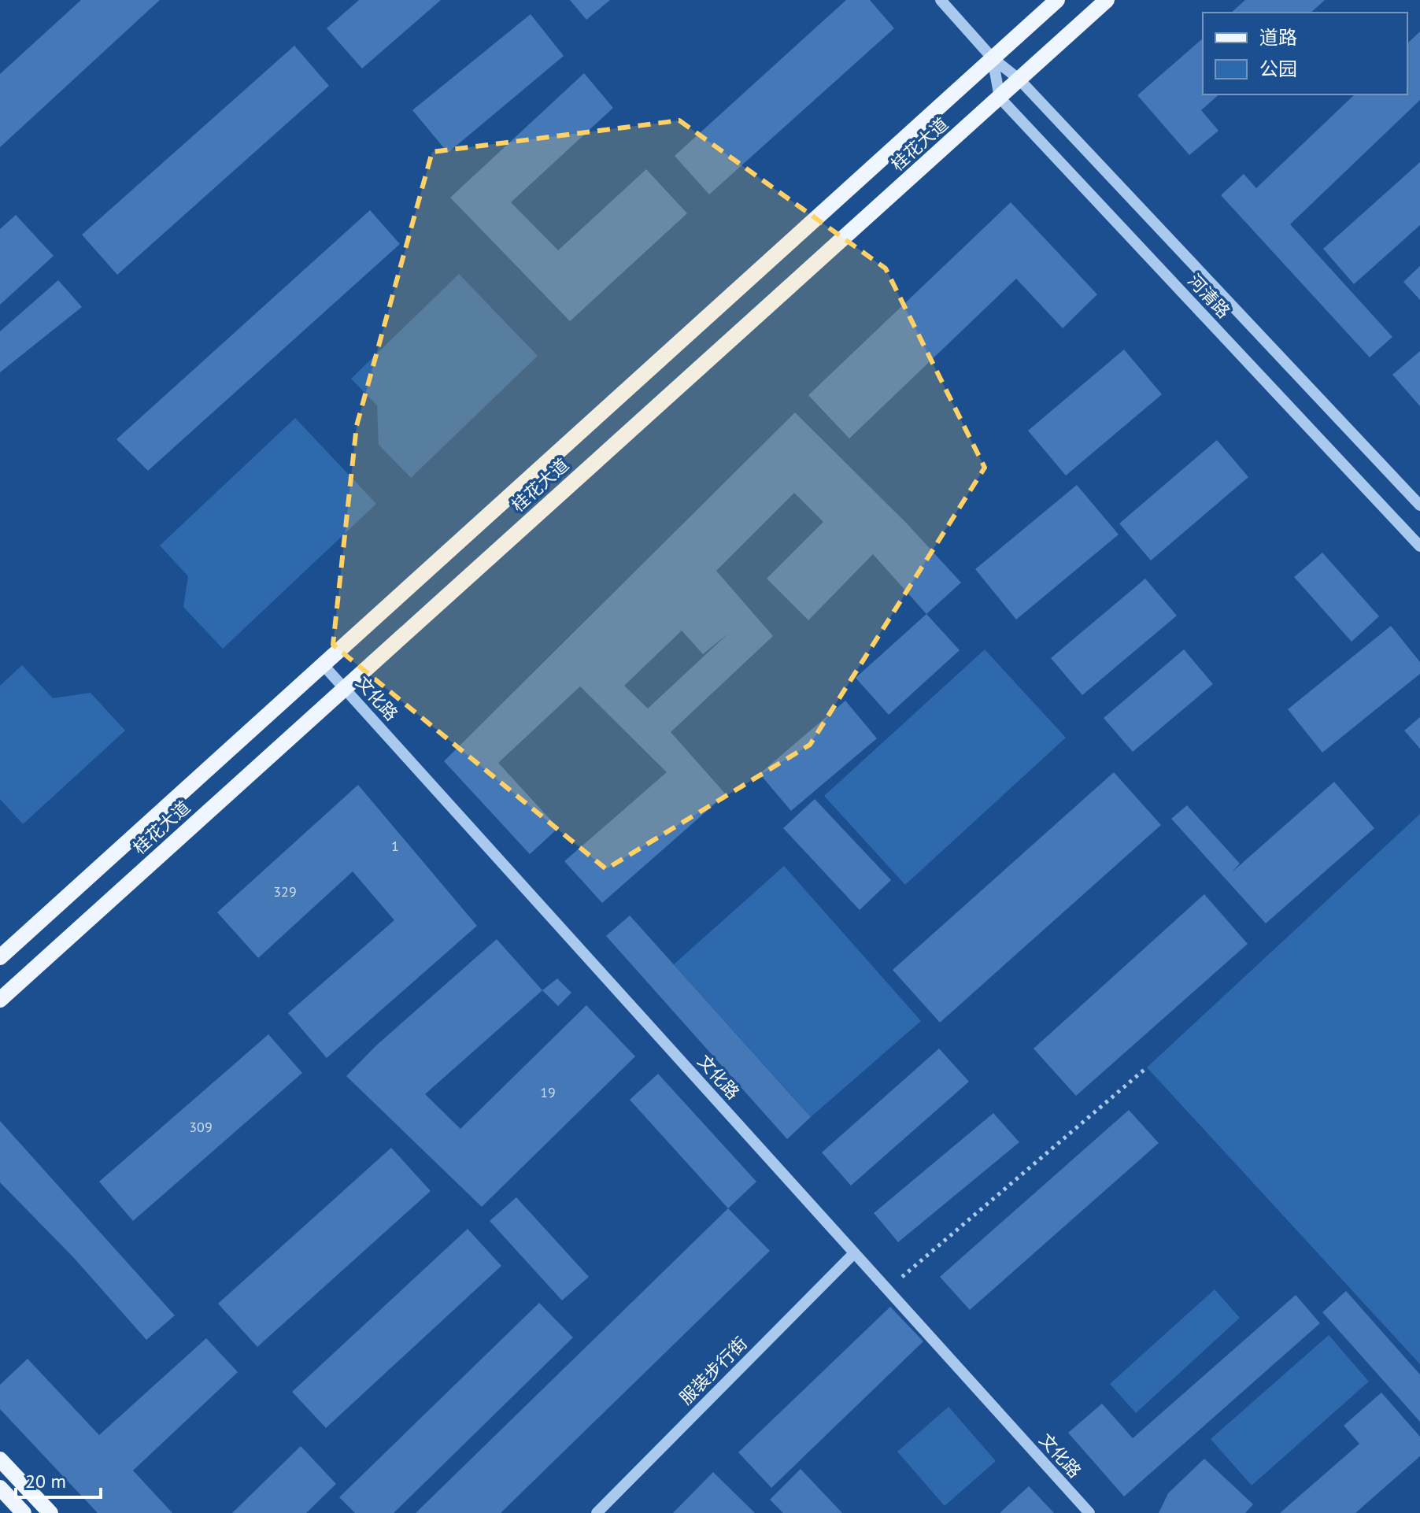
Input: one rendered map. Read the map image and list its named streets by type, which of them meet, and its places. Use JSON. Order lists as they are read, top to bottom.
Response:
{
  "streets": {
    "main road": ["桂花大道"],
    "street": ["河清路", "文化路", "服装步行街"]
  },
  "crossings": [
    ["桂花大道", "河清路"],
    ["桂花大道", "文化路"],
    ["文化路", "服装步行街"]
  ],
  "house_numbers": [
    "1",
    "329",
    "19",
    "309"
  ],
  "legend": ["道路", "公园"],
  "scale_bar": "20 m"
}
